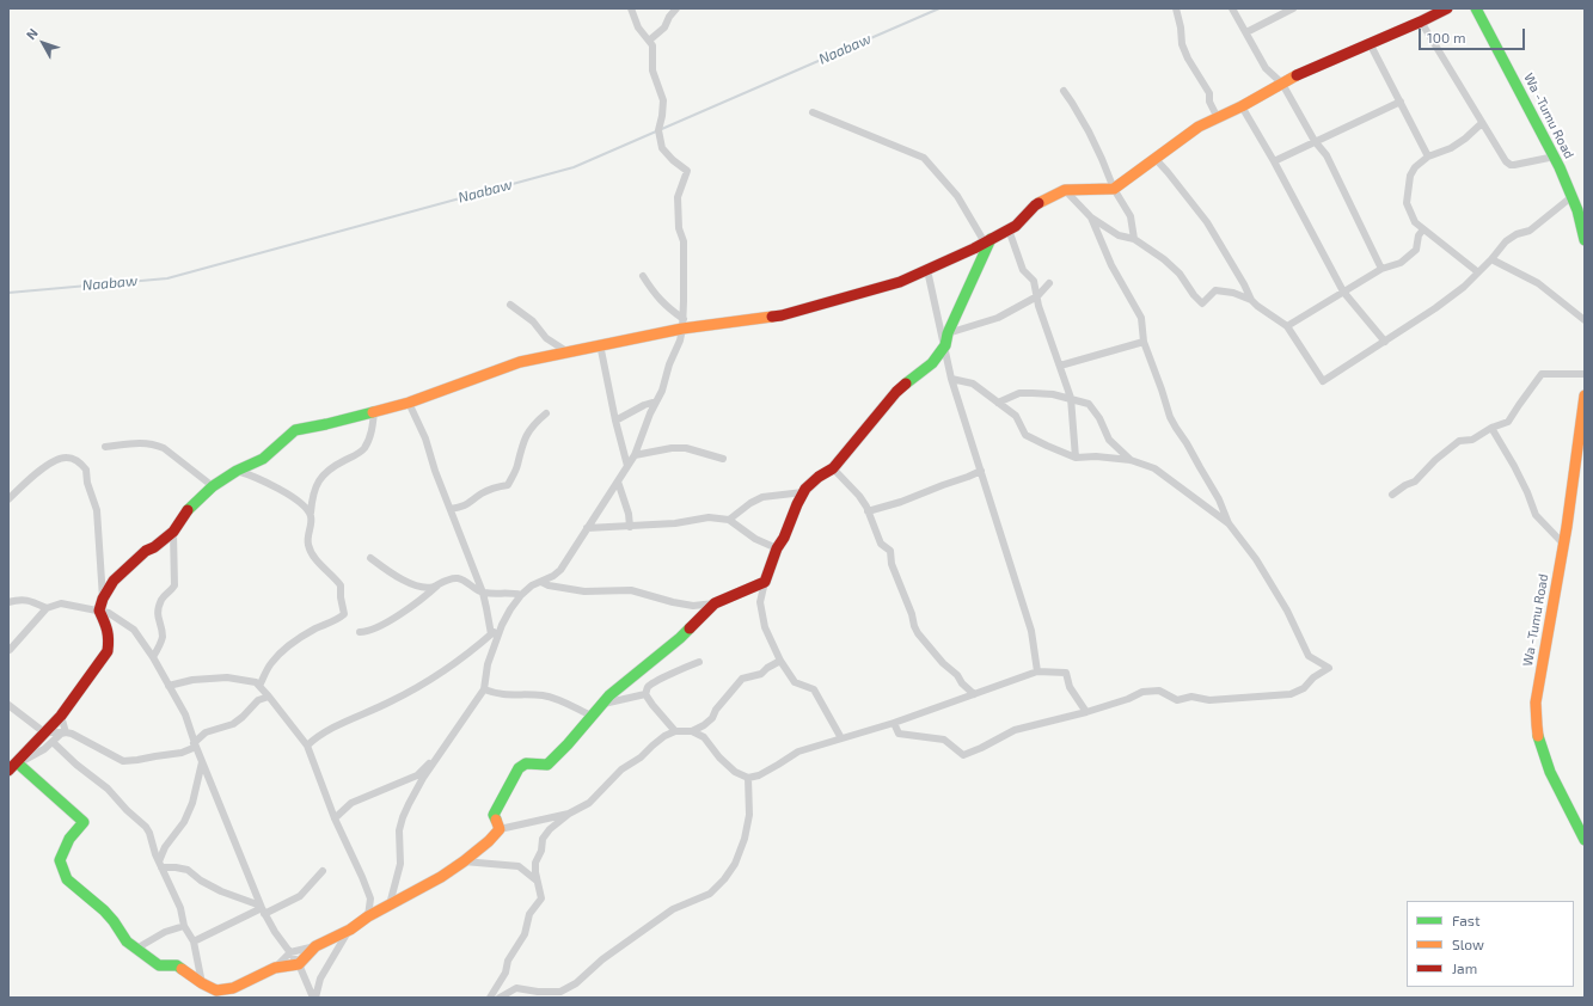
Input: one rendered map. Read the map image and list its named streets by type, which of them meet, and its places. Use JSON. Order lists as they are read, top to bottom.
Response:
{
  "streets": {
    "main road": ["Wa -Tumu Road"]
  },
  "water": ["Naabaw"],
  "legend": ["Fast", "Slow", "Jam"],
  "scale_bar": "100 m",
  "north": "top left"
}
